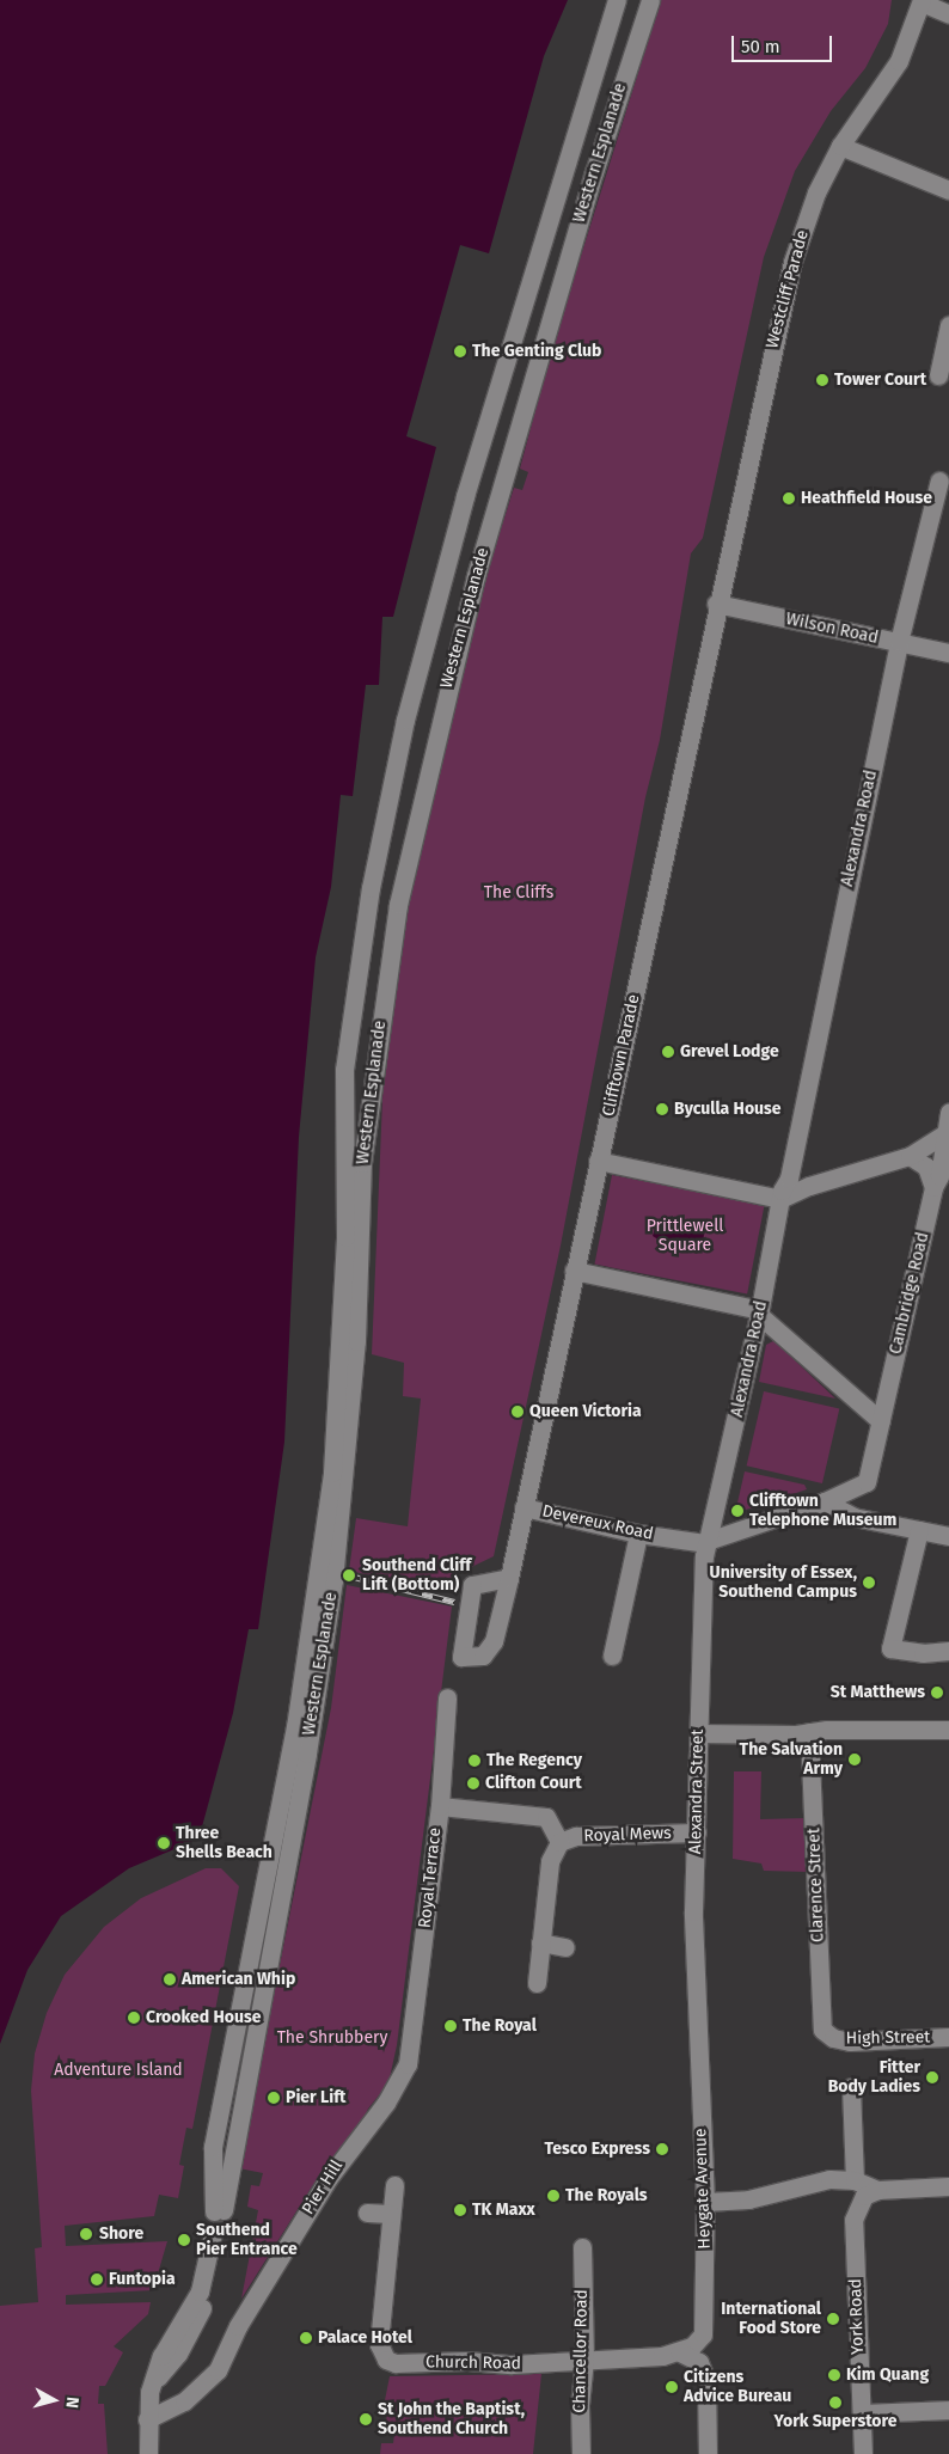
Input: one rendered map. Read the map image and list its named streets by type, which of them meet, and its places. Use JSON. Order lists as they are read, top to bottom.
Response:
{
  "streets": {
    "street": [
      "Western Esplanade",
      "Westcliff Parade",
      "Wilson Road",
      "Alexandra Road",
      "Clifftown Parade",
      "Cambridge Road",
      "Devereux Road",
      "Alexandra Street",
      "Royal Mews",
      "Royal Terrace",
      "Clarence Street",
      "High Street",
      "Pier Hill",
      "Heygate Avenue",
      "York Road",
      "Chancellor Road",
      "Church Road"
    ]
  },
  "crossings": [
    ["Westcliff Parade", "Wilson Road"],
    ["Westcliff Parade", "Clifftown Parade"],
    ["Wilson Road", "Alexandra Road"],
    ["Wilson Road", "Clifftown Parade"],
    ["Alexandra Road", "Devereux Road"],
    ["Alexandra Road", "Alexandra Street"],
    ["Clifftown Parade", "Devereux Road"],
    ["Devereux Road", "Alexandra Street"],
    ["Alexandra Street", "Royal Mews"],
    ["Alexandra Street", "Heygate Avenue"],
    ["Royal Mews", "Royal Terrace"],
    ["Royal Terrace", "Pier Hill"],
    ["Clarence Street", "High Street"],
    ["Heygate Avenue", "Church Road"],
    ["Chancellor Road", "Church Road"]
  ],
  "parks": [
    "The Cliffs",
    "Prittlewell Square",
    "The Shrubbery",
    "Adventure Island"
  ],
  "places": [
    "The Genting Club",
    "Tower Court",
    "Heathfield House",
    "Grevel Lodge",
    "Byculla House",
    "Queen Victoria",
    "Clifftown Telephone Museum",
    "Southend Cliff Lift (Bottom)",
    "University of Essex, Southend Campus",
    "St Matthews",
    "The Salvation Army",
    "The Regency",
    "Clifton Court",
    "Three Shells Beach",
    "American Whip",
    "Crooked House",
    "The Royal",
    "Fitter Body Ladies",
    "Pier Lift",
    "Tesco Express",
    "The Royals",
    "TK Maxx",
    "Shore",
    "Southend Pier Entrance",
    "Funtopia",
    "International Food Store",
    "Palace Hotel",
    "Kim Quang",
    "Citizens Advice Bureau",
    "York Superstore",
    "St John the Baptist, Southend Church"
  ],
  "scale_bar": "50 m",
  "north": "right"
}
